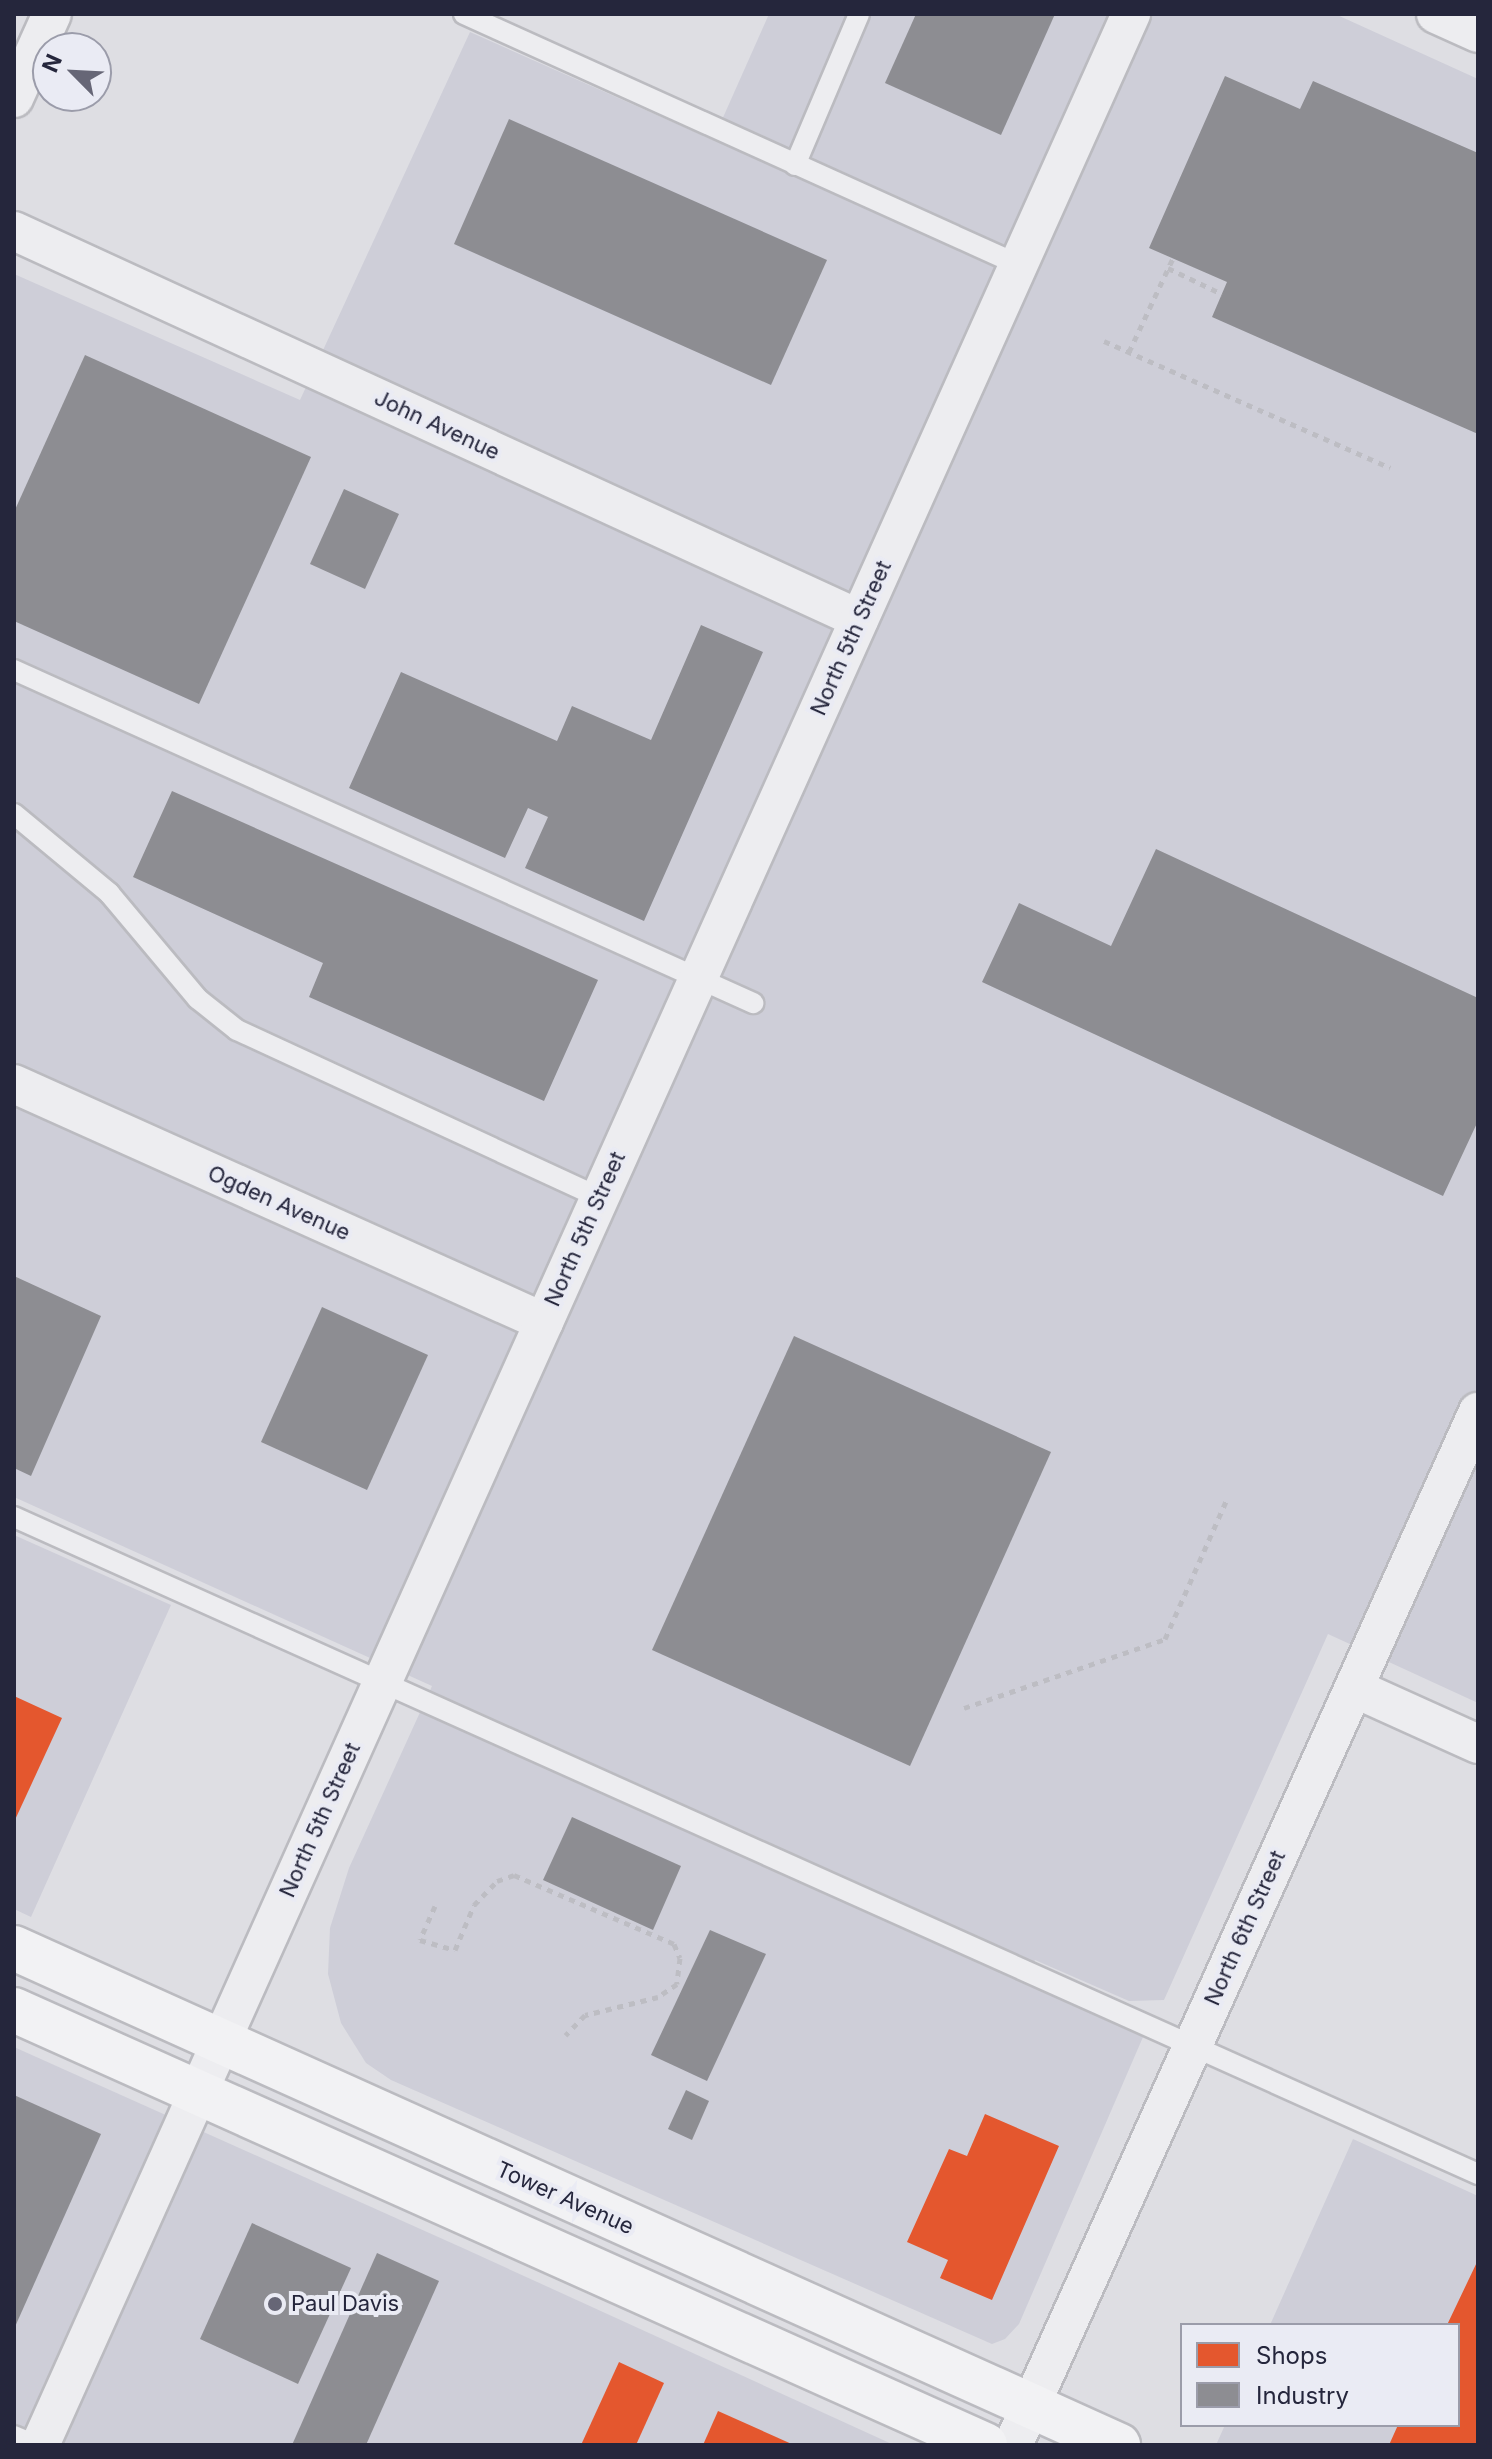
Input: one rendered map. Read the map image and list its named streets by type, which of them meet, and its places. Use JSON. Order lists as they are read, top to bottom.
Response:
{
  "streets": {
    "main road": ["Tower Avenue"],
    "street": [
      "John Avenue",
      "North 5th Street",
      "Ogden Avenue",
      "North 6th Street"
    ]
  },
  "crossings": [
    ["John Avenue", "North 5th Street"],
    ["North 5th Street", "Ogden Avenue"],
    ["North 5th Street", "Tower Avenue"],
    ["North 6th Street", "Tower Avenue"]
  ],
  "places": ["Paul Davis"],
  "legend": ["Shops", "Industry"],
  "north": "top left"
}
